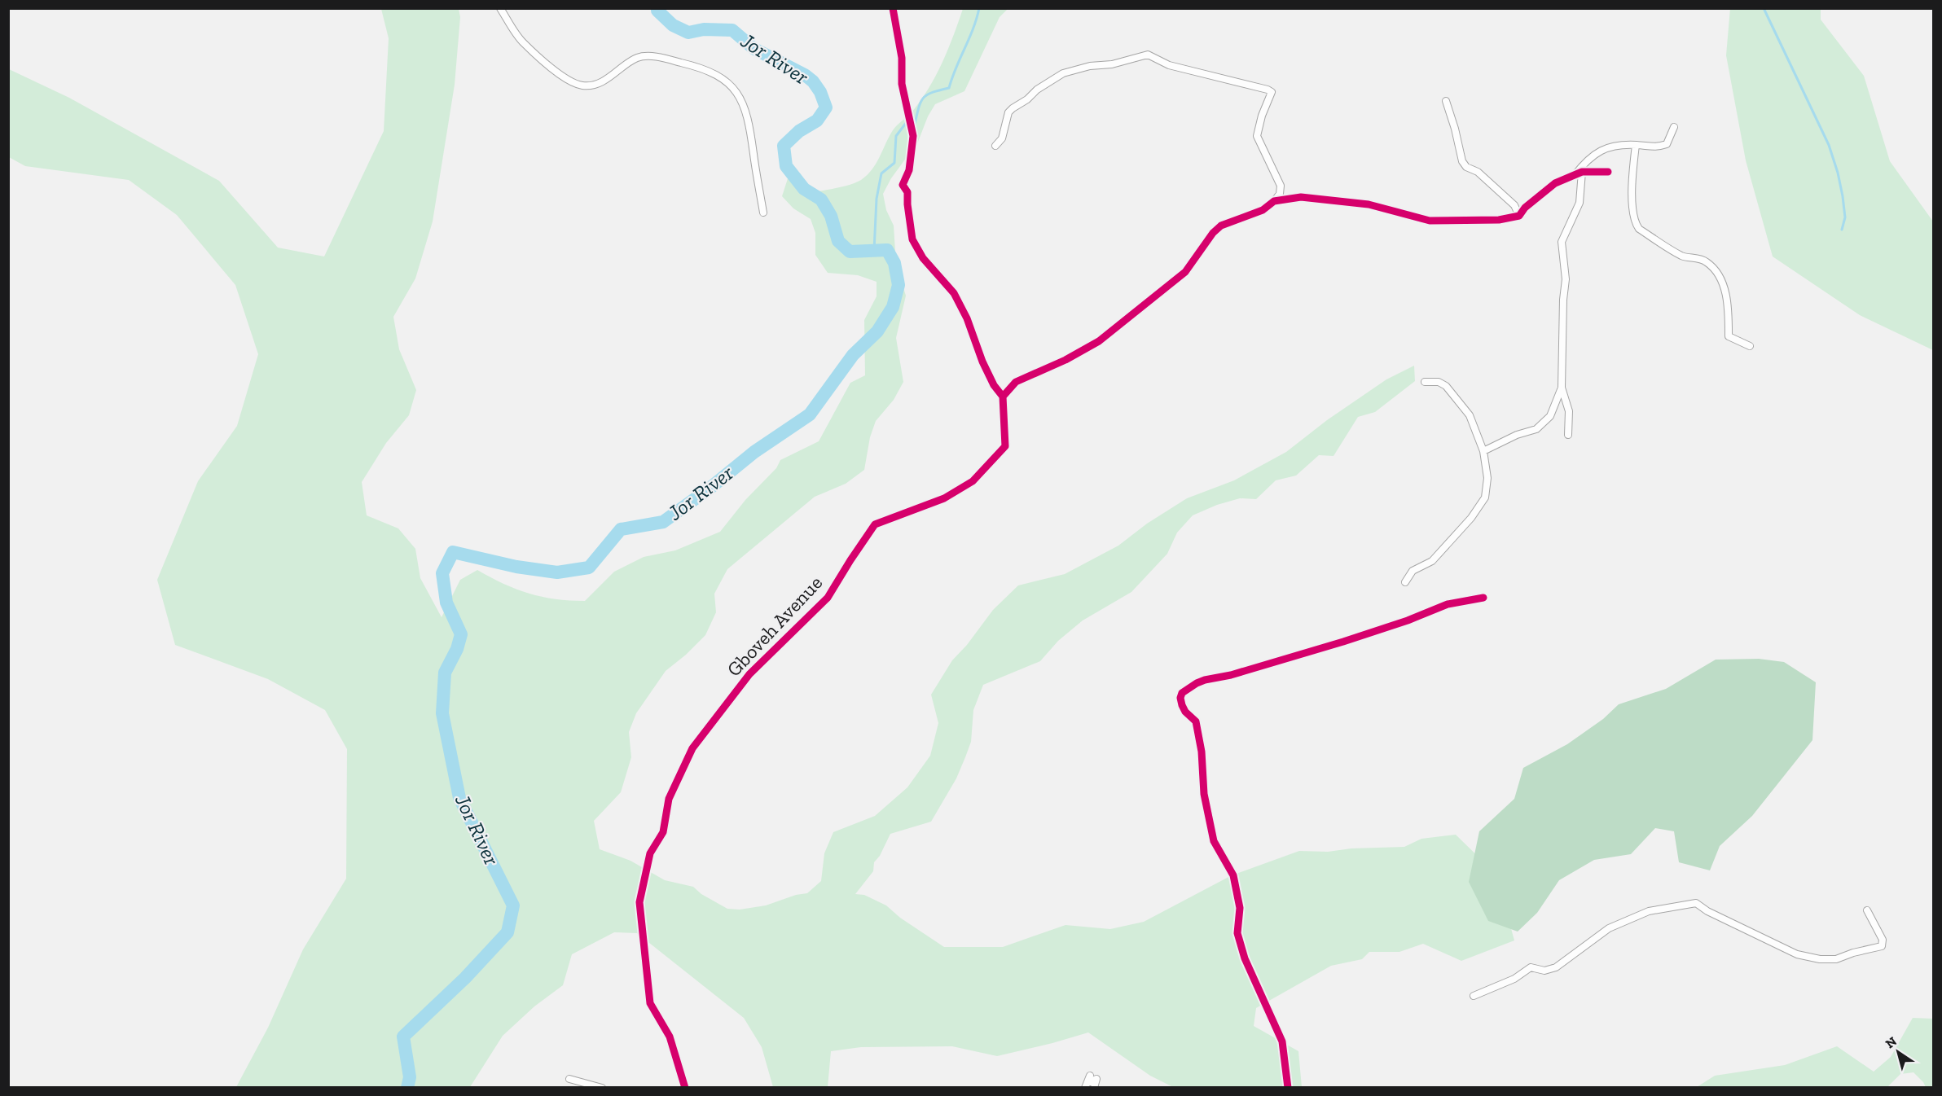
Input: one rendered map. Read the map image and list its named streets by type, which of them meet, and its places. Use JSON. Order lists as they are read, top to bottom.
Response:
{
  "streets": {
    "street": ["Gboveh Avenue"]
  },
  "water": ["Jor River"],
  "north": "top left"
}
